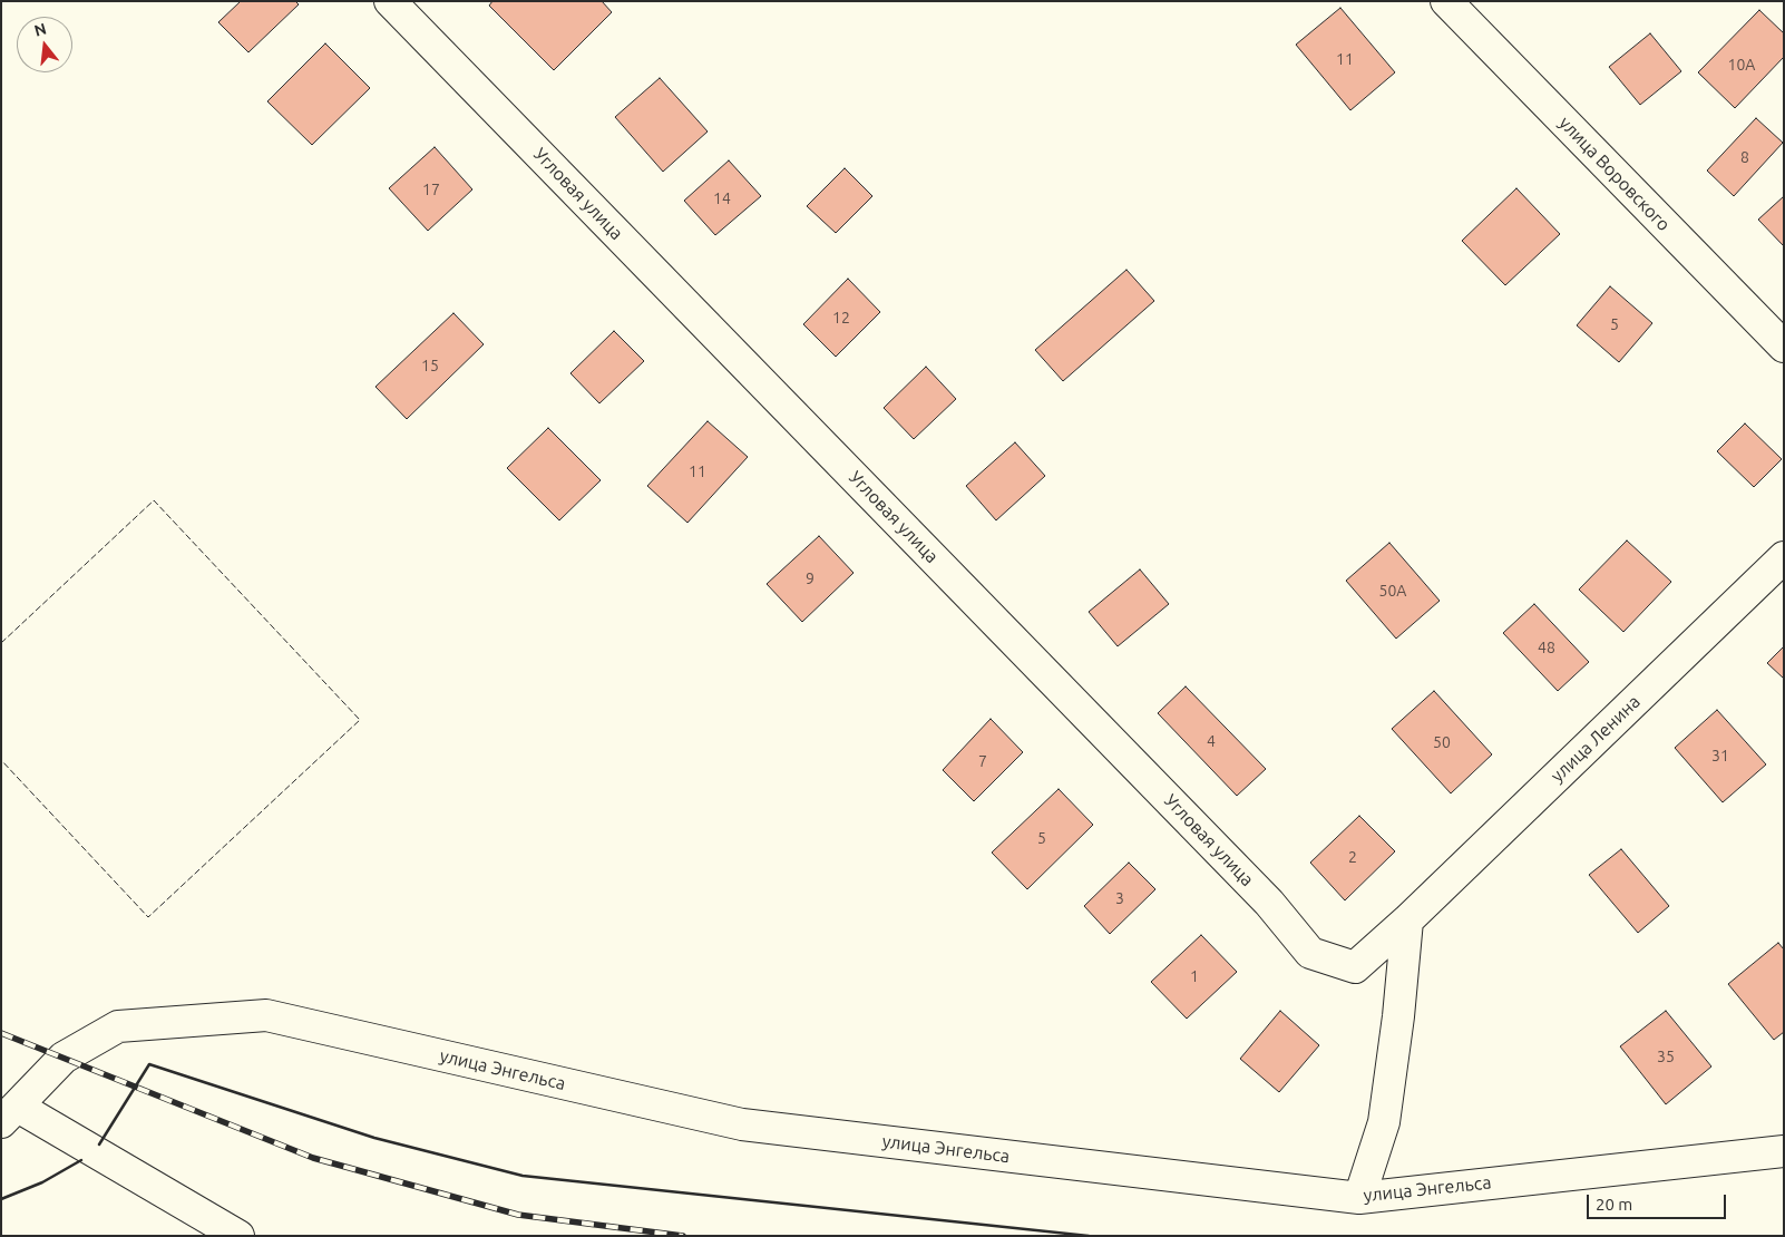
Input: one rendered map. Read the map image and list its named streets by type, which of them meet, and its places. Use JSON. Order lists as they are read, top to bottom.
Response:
{
  "streets": {
    "street": [
      "улица Воровского",
      "Угловая улица",
      "улица Ленина",
      "улица Энгельса"
    ]
  },
  "crossings": [
    ["Угловая улица", "улица Ленина"]
  ],
  "house_numbers": [
    "11",
    "10А",
    "8",
    "17",
    "14",
    "12",
    "5",
    "15",
    "11",
    "9",
    "50А",
    "48",
    "4",
    "50",
    "31",
    "7",
    "5",
    "2",
    "3",
    "1",
    "35"
  ],
  "scale_bar": "20 m",
  "north": "top"
}
